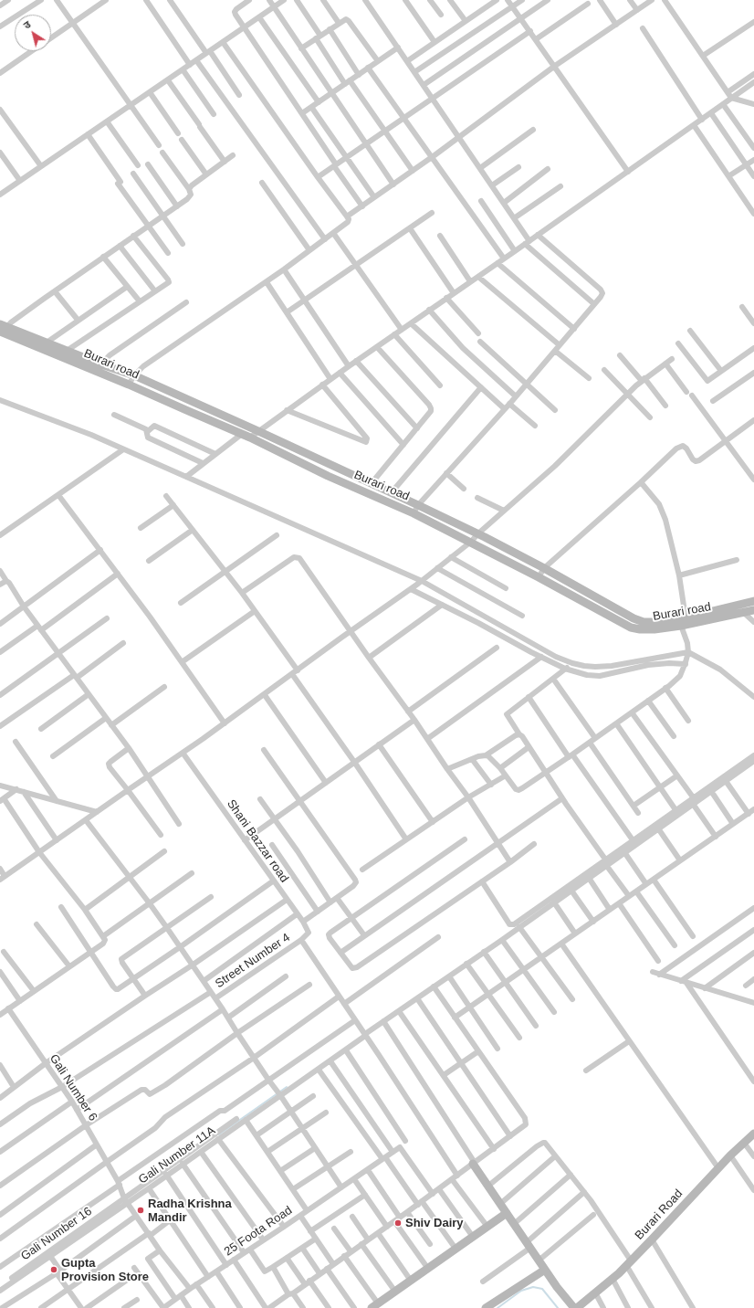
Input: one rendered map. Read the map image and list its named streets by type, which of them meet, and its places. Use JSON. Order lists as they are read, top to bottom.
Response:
{
  "streets": {
    "main road": ["Burari road", "Burari Road"],
    "street": [
      "Shani Bazzar road",
      "Street Number 4",
      "Gali Number 6",
      "Gali Number 11A",
      "25 Foota Road",
      "Gali Number 16"
    ]
  },
  "crossings": [
    ["Gali Number 6", "Gali Number 11A"],
    ["Gali Number 6", "25 Foota Road"],
    ["Gali Number 6", "Gali Number 16"],
    ["Gali Number 11A", "Gali Number 16"]
  ],
  "places": ["Radha Krishna Mandir", "Shiv Dairy", "Gupta Provision Store"],
  "north": "top left"
}
